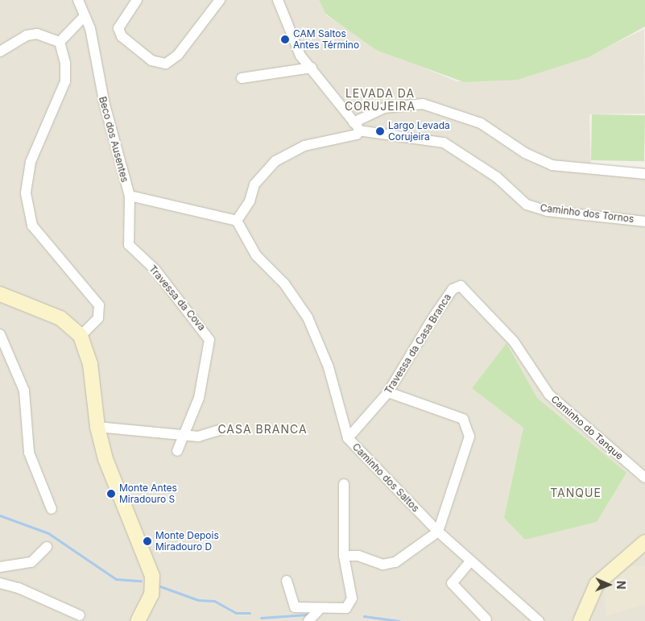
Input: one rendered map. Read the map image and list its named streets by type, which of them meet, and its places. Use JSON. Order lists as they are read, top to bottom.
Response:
{
  "streets": {
    "street": [
      "Beco dos Ausentes",
      "Caminho dos Tornos",
      "Travessa da Cova",
      "Travessa da Casa Branca",
      "Caminho do Tanque",
      "Caminho dos Saltos"
    ]
  },
  "crossings": [
    ["Beco dos Ausentes", "Travessa da Cova"],
    ["Beco dos Ausentes", "Caminho dos Saltos"],
    ["Travessa da Casa Branca", "Caminho do Tanque"],
    ["Travessa da Casa Branca", "Caminho dos Saltos"]
  ],
  "districts": ["LEVADA DA CORUJEIRA", "CASA BRANCA", "TANQUE"],
  "places": [
    "CAM Saltos Antes Término",
    "Largo Levada Corujeira",
    "Monte Antes Miradouro S",
    "Monte Depois Miradouro D"
  ],
  "north": "right"
}
